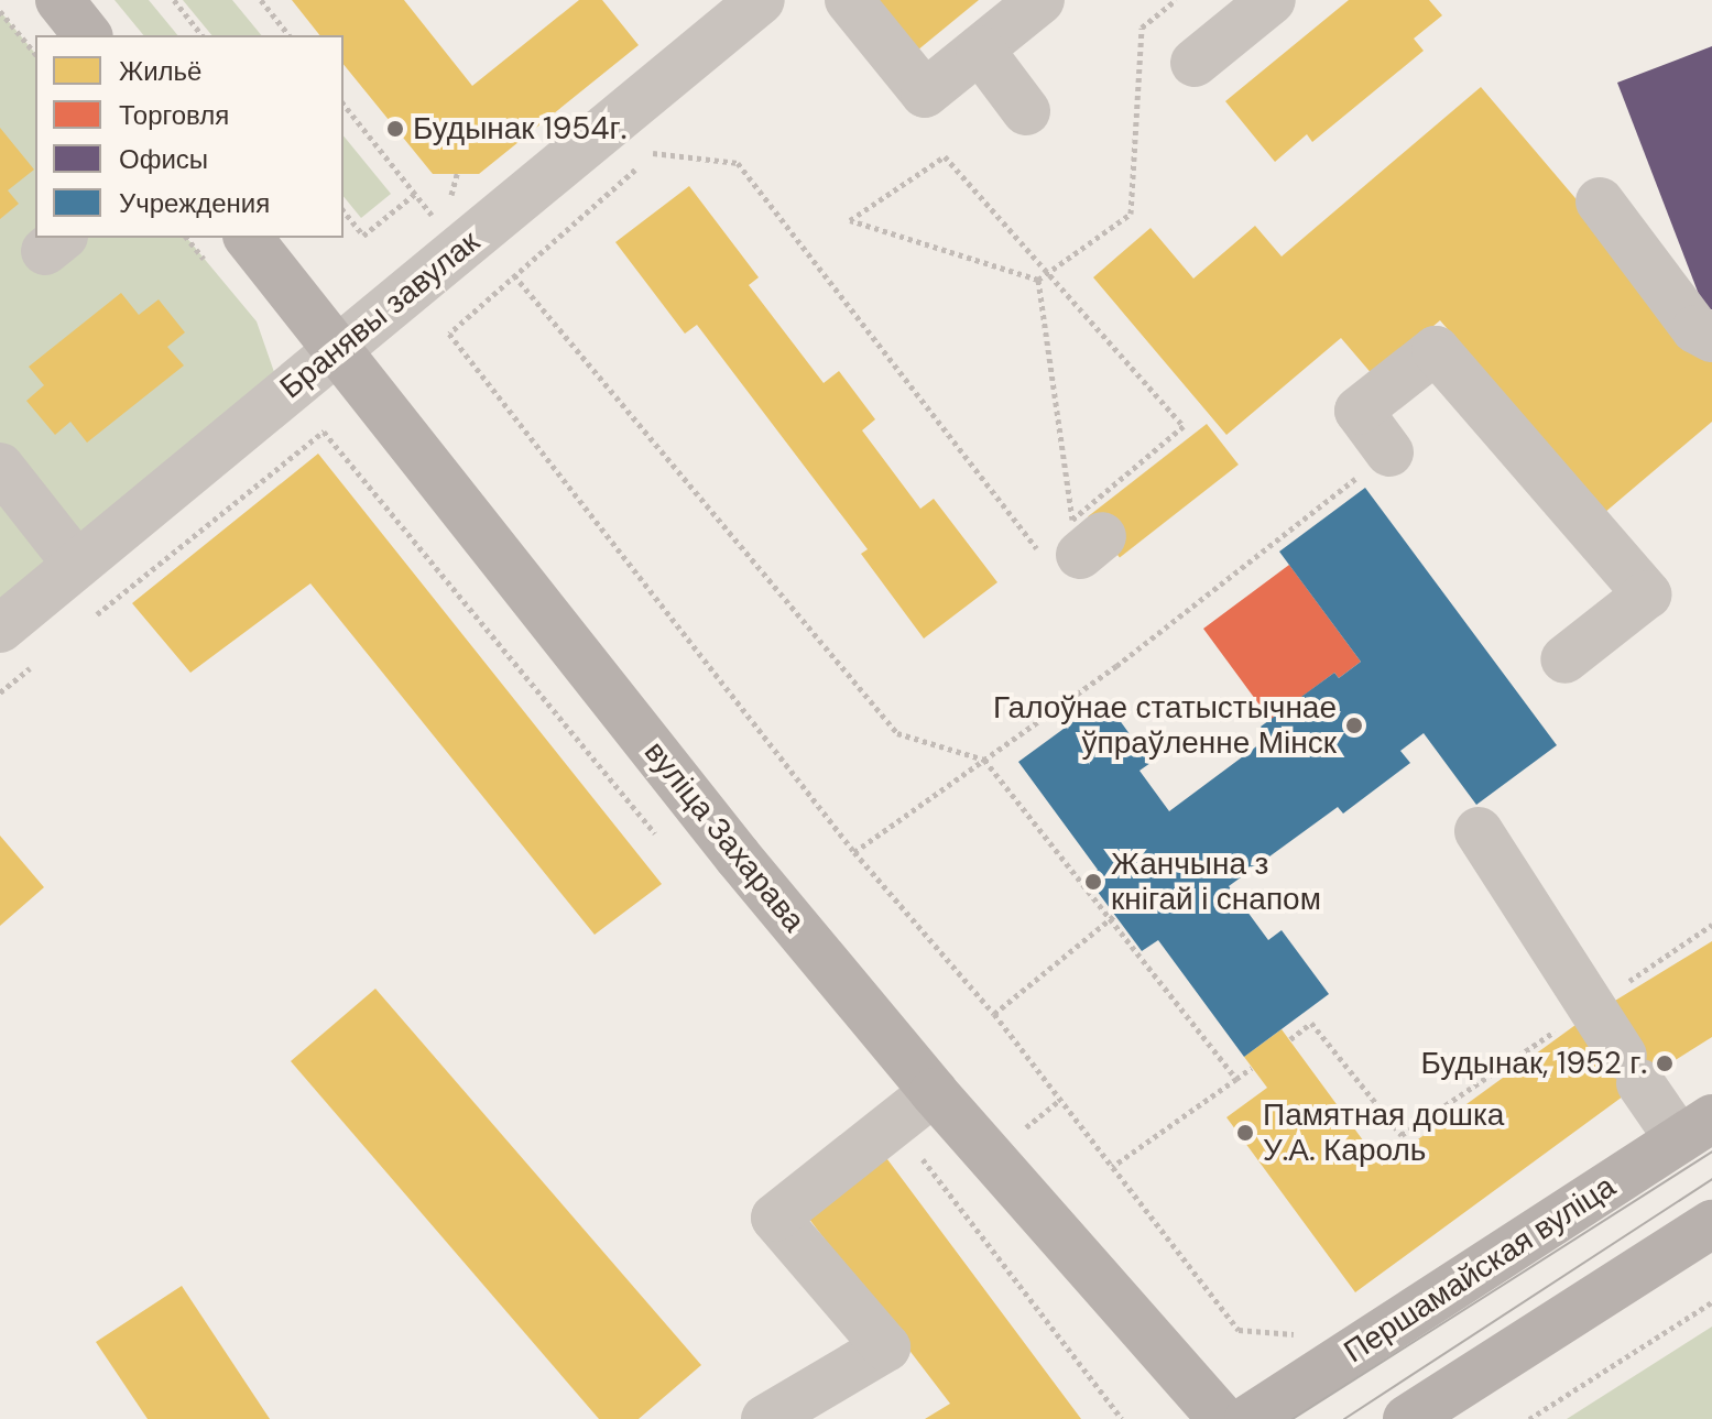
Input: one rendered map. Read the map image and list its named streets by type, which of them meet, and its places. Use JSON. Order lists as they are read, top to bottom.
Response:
{
  "streets": {
    "main road": ["вуліца Захарава", "Першамайская вуліца"],
    "street": ["Бранявы завулак"]
  },
  "crossings": [
    ["Бранявы завулак", "вуліца Захарава"]
  ],
  "places": [
    "Будынак 1954г.",
    "Галоўнае статыстычнае ўпраўленне Мінск",
    "Жанчына з кнігай і снапом",
    "Будынак, 1952 г.",
    "Памятная дошка У.А. Кароль"
  ],
  "legend": [
    "Жильё",
    "Торговля",
    "Офисы",
    "Учреждения"
  ]
}
